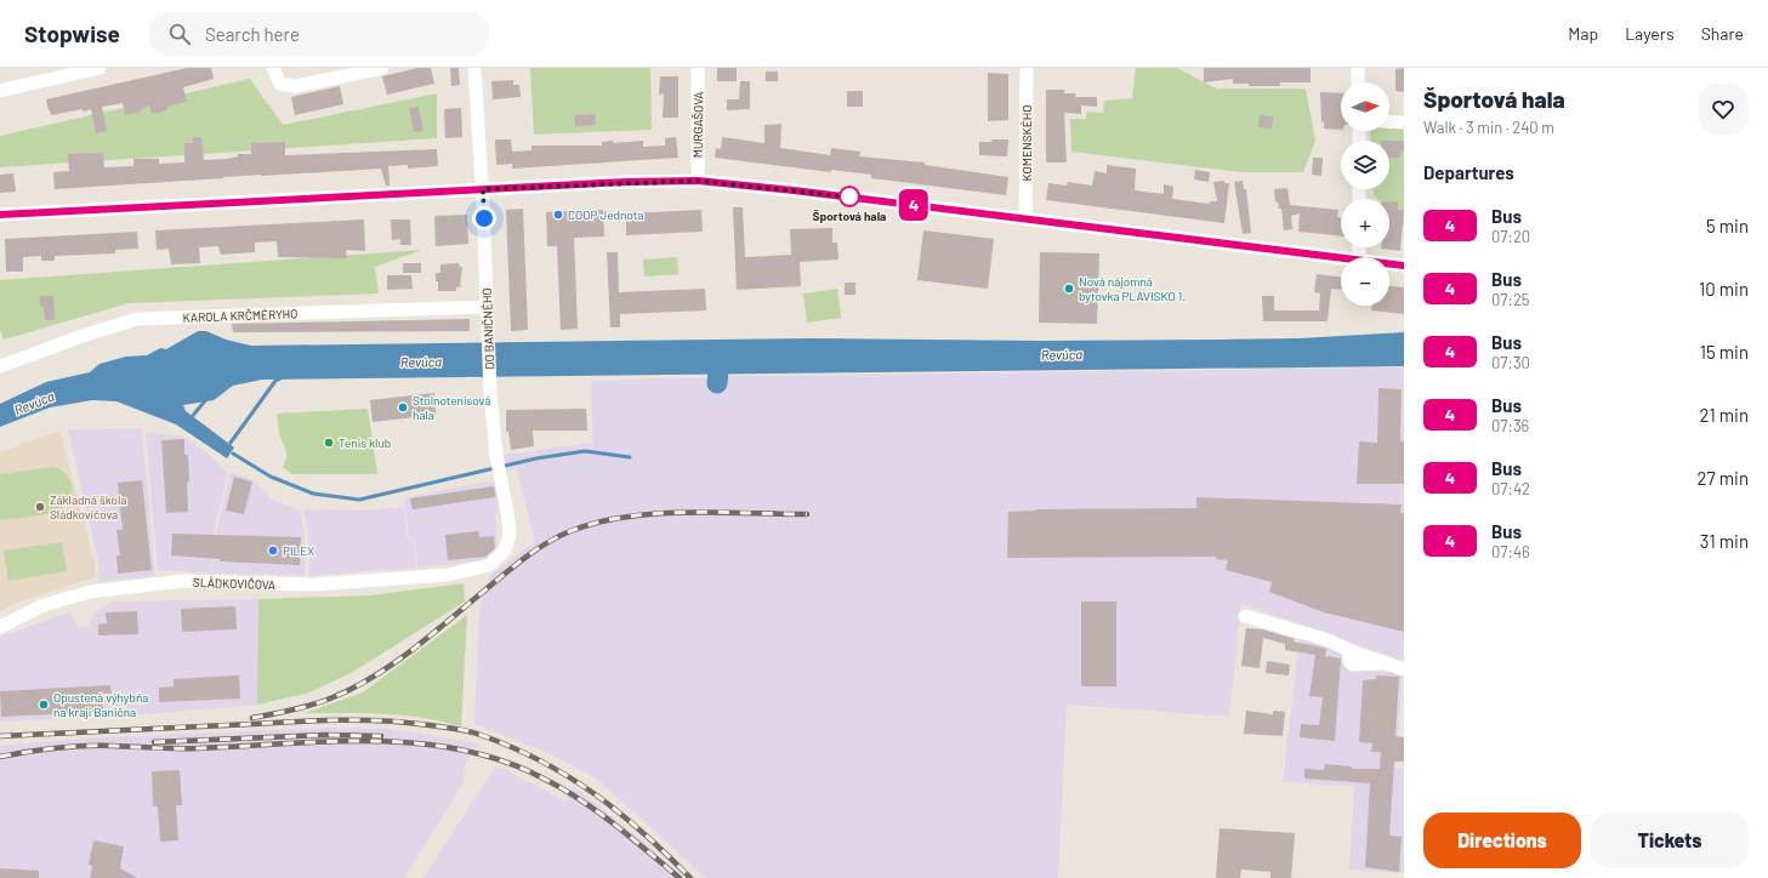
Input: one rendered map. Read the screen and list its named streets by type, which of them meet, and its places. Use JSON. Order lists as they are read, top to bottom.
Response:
{
  "streets": {
    "street": [
      "MURGAŠOVA",
      "KOMENSKÉHO",
      "KAROLA KRČMÉRYHO",
      "DO BANIČNÉHO",
      "SLÁDKOVIČOVA"
    ]
  },
  "crossings": [
    ["KAROLA KRČMÉRYHO", "DO BANIČNÉHO"],
    ["DO BANIČNÉHO", "SLÁDKOVIČOVA"]
  ],
  "water": ["Revúca"],
  "places": [
    "Športová hala",
    "COOP Jednota",
    "Nová nájomná bytovka PLAVISKO 1.",
    "Stolnotenisová hala",
    "Tenis klub",
    "Základná škola Sládkovičova",
    "PILEX",
    "Opustená výhybňa na kraji Banična"
  ],
  "lines": ["bus line 4"],
  "north": "right",
  "page": {
    "header": "Stopwise",
    "search": "Search here",
    "nav": ["Map", "Layers", "Share"],
    "on_map": "4",
    "heading": [
      ["Športová hala", "Walk · 3 min · 240 m"],
      "Departures"
    ],
    "map_buttons": ["+", "−"],
    "list": [
      {
        "mark": "4",
        "name": "Bus",
        "note": "07:20",
        "value": "5 min"
      },
      {
        "mark": "4",
        "name": "Bus",
        "note": "07:25",
        "value": "10 min"
      },
      {
        "mark": "4",
        "name": "Bus",
        "note": "07:30",
        "value": "15 min"
      },
      {
        "mark": "4",
        "name": "Bus",
        "note": "07:36",
        "value": "21 min"
      },
      {
        "mark": "4",
        "name": "Bus",
        "note": "07:42",
        "value": "27 min"
      },
      {
        "mark": "4",
        "name": "Bus",
        "note": "07:46",
        "value": "31 min"
      }
    ],
    "buttons": ["Directions", "Tickets"]
  }
}
